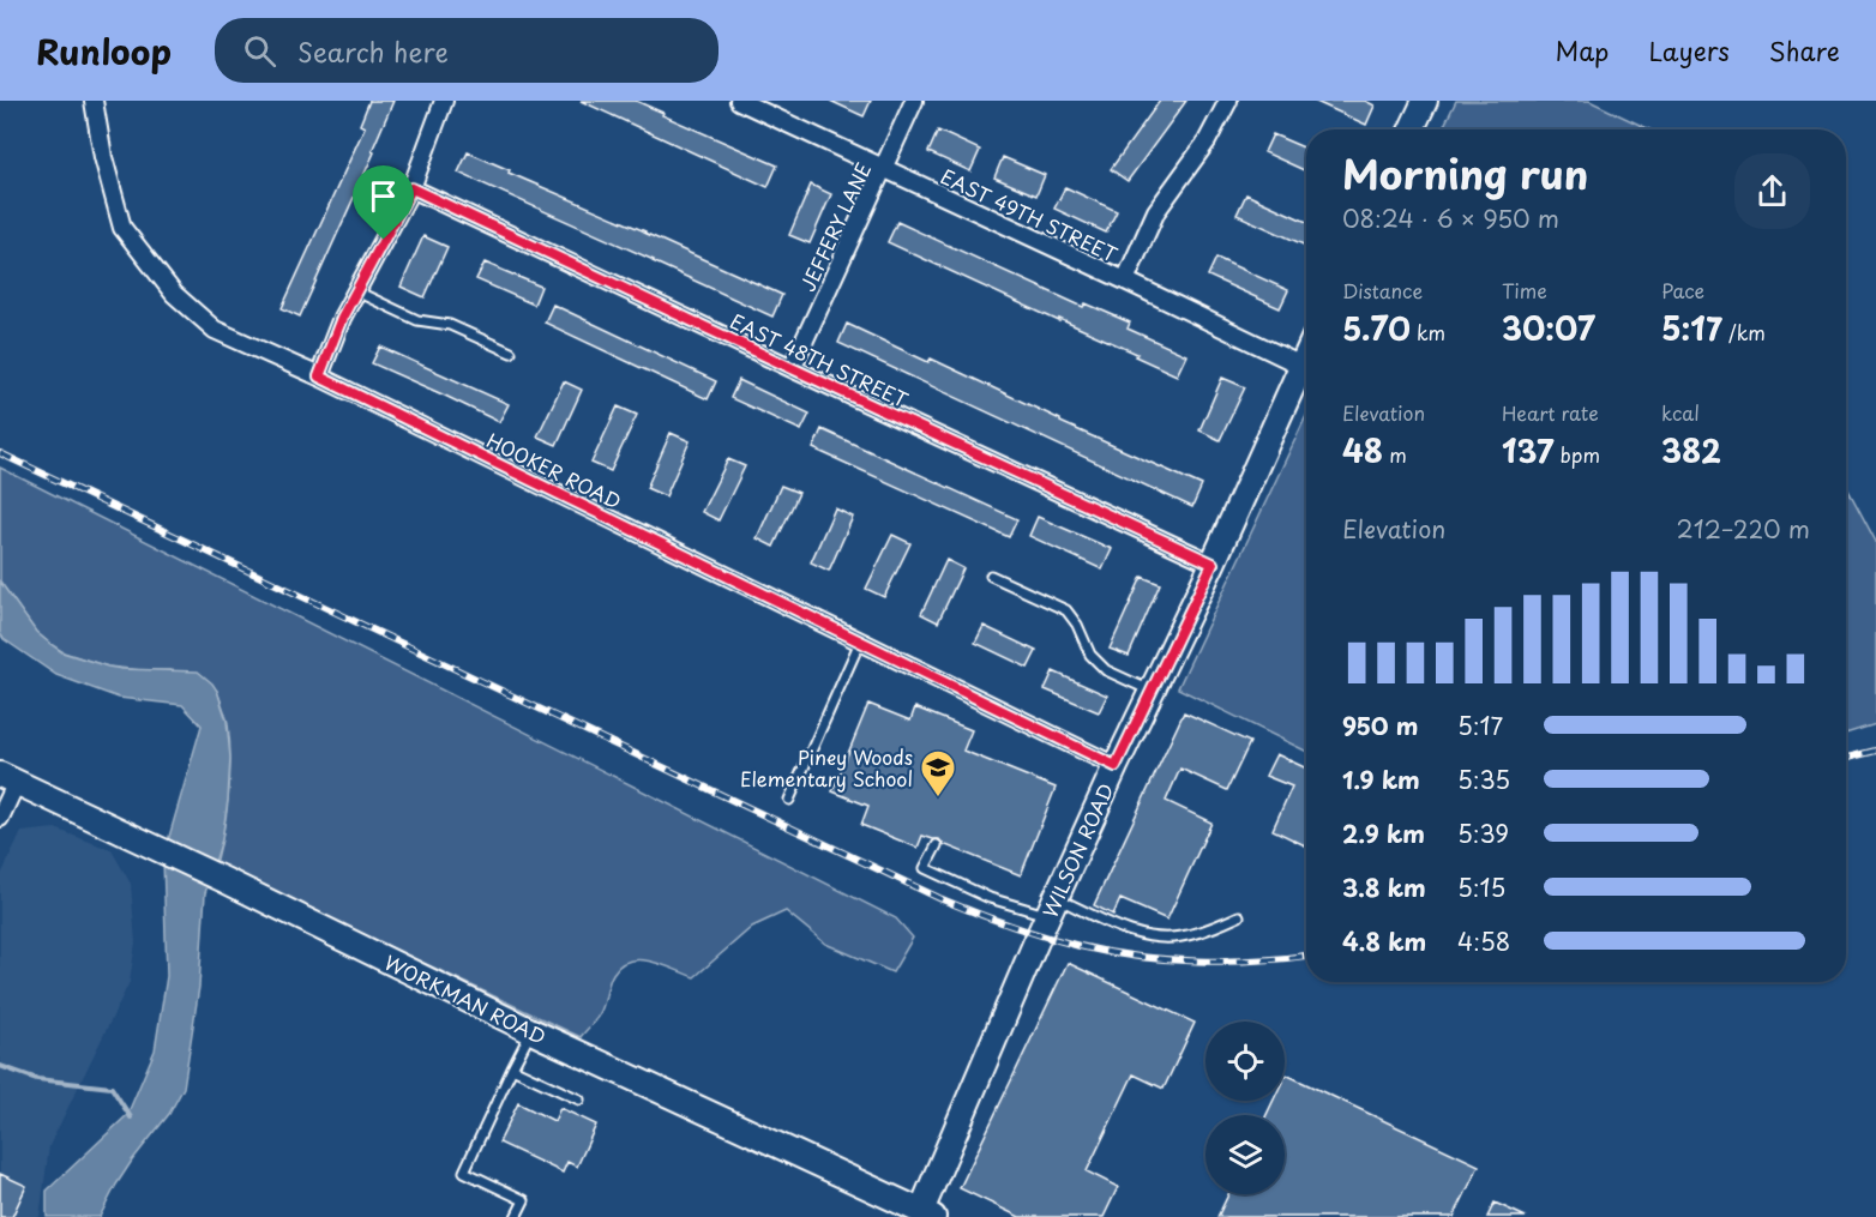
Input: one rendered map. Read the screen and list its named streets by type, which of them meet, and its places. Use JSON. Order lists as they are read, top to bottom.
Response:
{
  "streets": {
    "street": [
      "EAST 49TH STREET",
      "JEFFERY LANE",
      "EAST 48TH STREET",
      "HOOKER ROAD",
      "WILSON ROAD",
      "WORKMAN ROAD"
    ]
  },
  "crossings": [
    ["EAST 49TH STREET", "JEFFERY LANE"],
    ["EAST 49TH STREET", "WILSON ROAD"],
    ["JEFFERY LANE", "EAST 48TH STREET"],
    ["EAST 48TH STREET", "WILSON ROAD"],
    ["HOOKER ROAD", "WILSON ROAD"],
    ["WILSON ROAD", "WORKMAN ROAD"]
  ],
  "places": {
    "school or university": ["Piney Woods Elementary School"]
  },
  "page": {
    "header": "Runloop",
    "search": "Search here",
    "nav": ["Map", "Layers", "Share"],
    "heading": ["Morning run", "08:24 · 6 × 950 m"],
    "stats": [
      ["Distance", "5.70 km"],
      ["Time", "30:07"],
      ["Pace", "5:17 /km"],
      ["Elevation", "48 m"],
      ["Heart rate", "137 bpm"],
      ["kcal", "382"]
    ],
    "chart": ["Elevation", "212–220 m"],
    "list": [
      {
        "name": "950 m",
        "note": "5:17"
      },
      {
        "name": "1.9 km",
        "note": "5:35"
      },
      {
        "name": "2.9 km",
        "note": "5:39"
      },
      {
        "name": "3.8 km",
        "note": "5:15"
      },
      {
        "name": "4.8 km",
        "note": "4:58"
      }
    ]
  }
}
